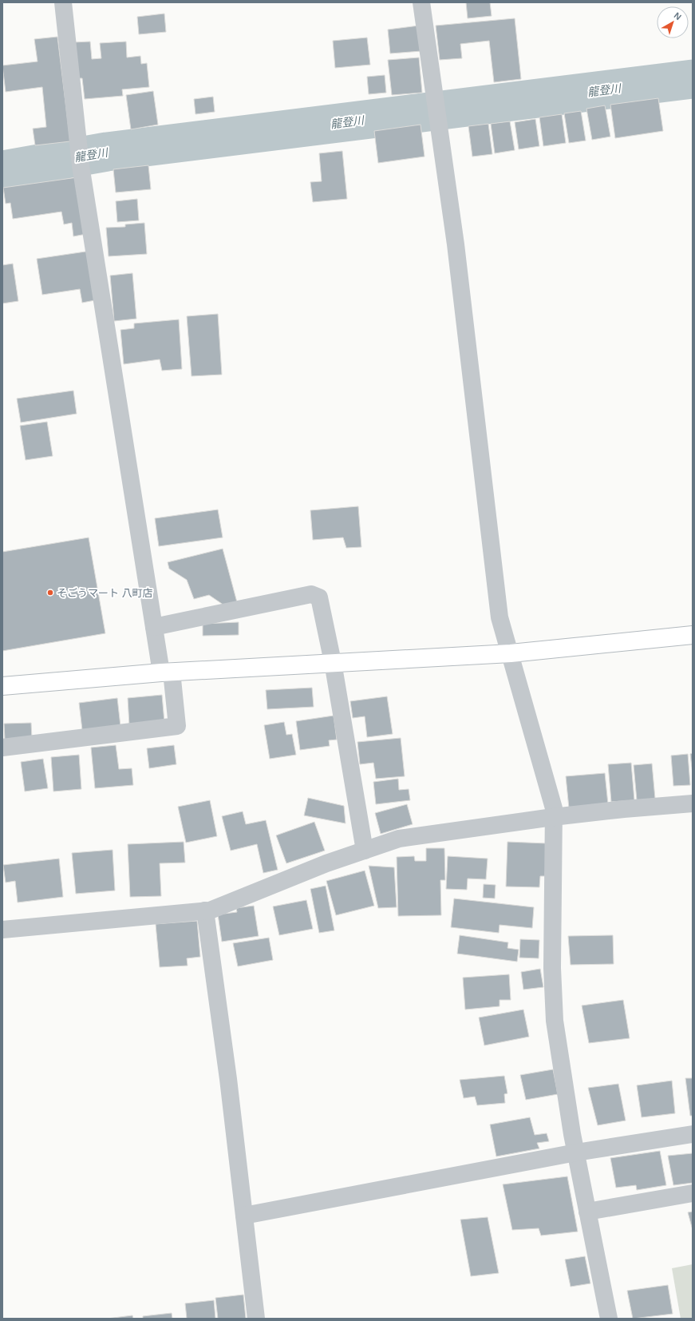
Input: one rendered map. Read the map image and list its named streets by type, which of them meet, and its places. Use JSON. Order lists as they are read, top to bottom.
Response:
{
  "water": ["龍登川"],
  "places": ["そごうマート 八町店"],
  "north": "top right"
}
